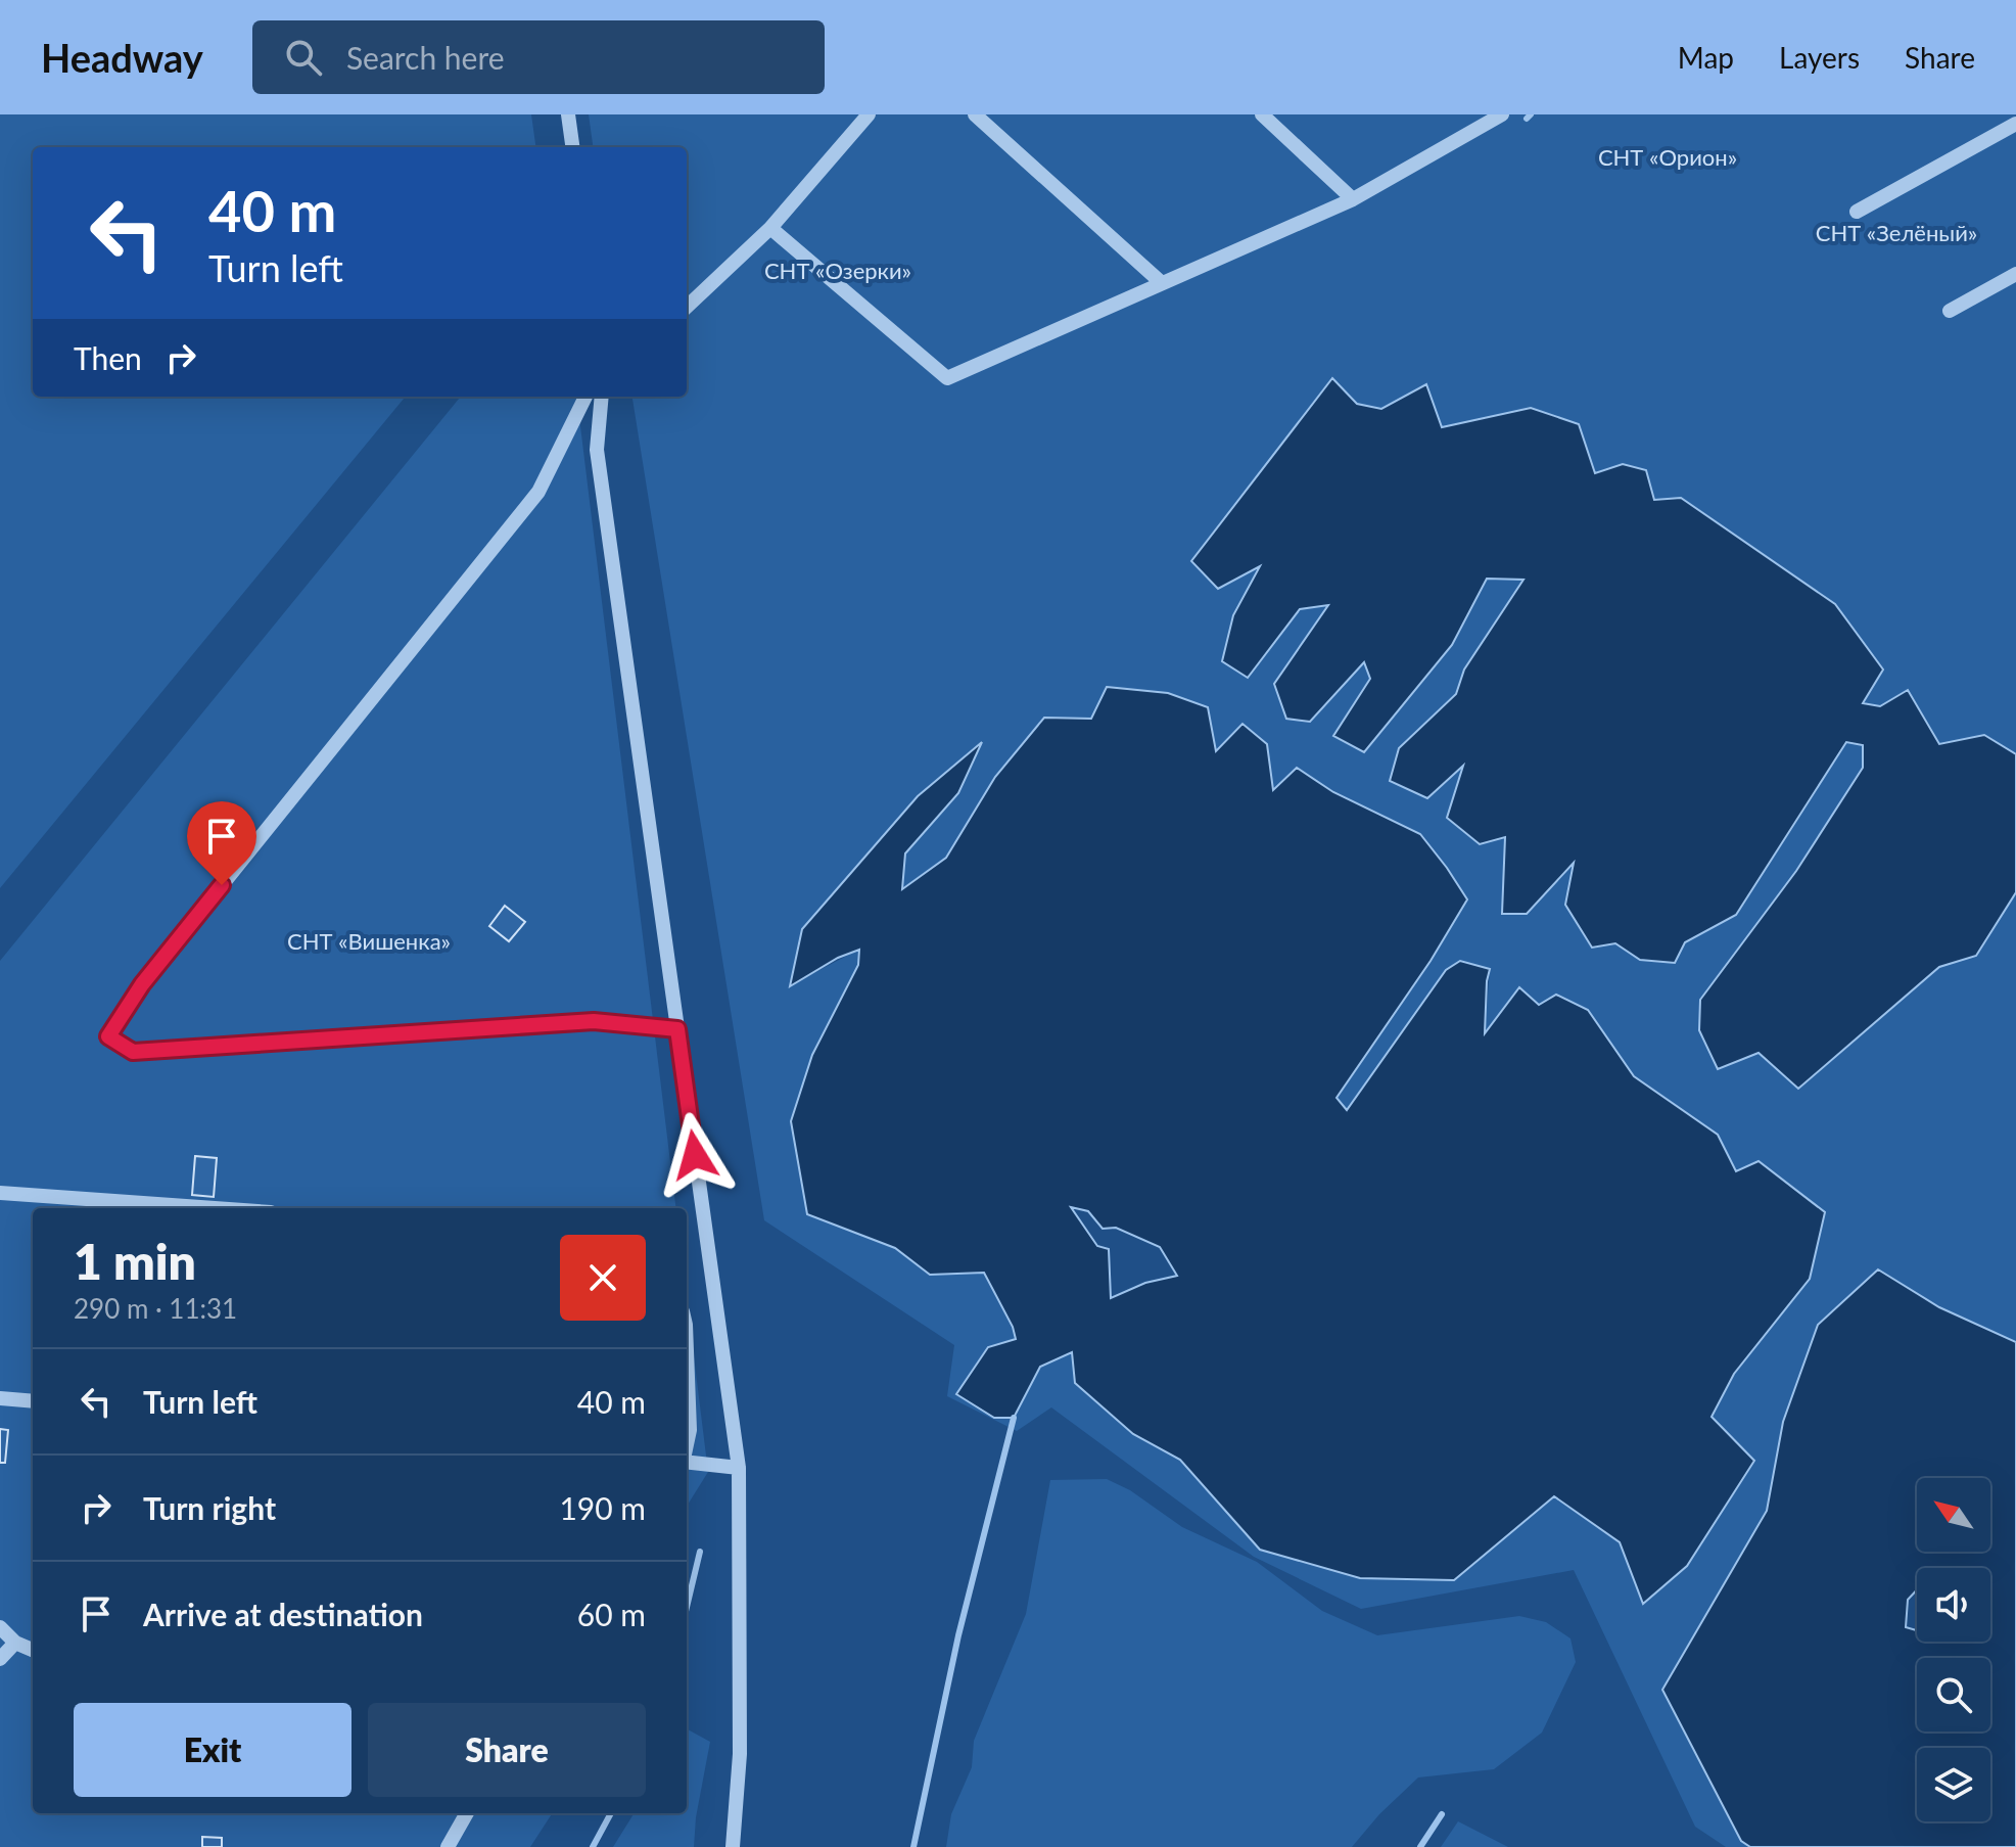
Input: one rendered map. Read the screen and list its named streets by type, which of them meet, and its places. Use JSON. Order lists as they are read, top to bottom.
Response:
{
  "parks": [
    "СНТ «Орион»",
    "СНТ «Зелёный»",
    "СНТ «Озерки»",
    "СНТ «Вишенка»"
  ],
  "north": "top left",
  "page": {
    "header": "Headway",
    "search": "Search here",
    "nav": ["Map", "Layers", "Share"],
    "turn": ["40 m", "Turn left"],
    "then": "Then",
    "heading": ["1 min", "290 m · 11:31"],
    "list": [
      {
        "name": "Turn left",
        "value": "40 m"
      },
      {
        "name": "Turn right",
        "value": "190 m"
      },
      {
        "name": "Arrive at destination",
        "value": "60 m"
      }
    ],
    "buttons": ["Exit", "Share"]
  }
}
